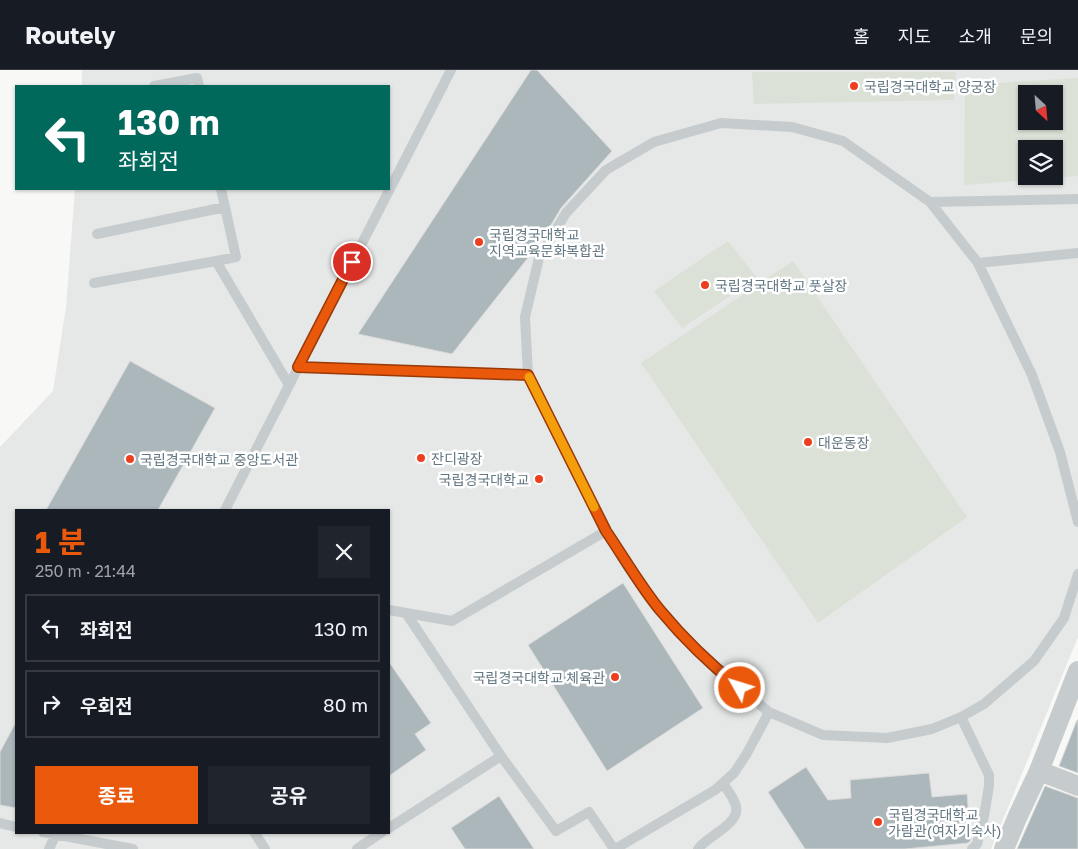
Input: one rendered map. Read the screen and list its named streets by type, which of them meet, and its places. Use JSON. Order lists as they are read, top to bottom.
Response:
{
  "places": [
    "국립경국대학교 양궁장",
    "국립경국대학교 지역교육문화복합관",
    "국립경국대학교 풋살장",
    "대운동장",
    "잔디광장",
    "국립경국대학교 중앙도서관",
    "국립경국대학교",
    "국립경국대학교 체육관",
    "국립경국대학교 가람관(여자기숙사)"
  ],
  "north": "bottom right",
  "page": {
    "header": "Routely",
    "nav": [
      "홈",
      "지도",
      "소개",
      "문의"
    ],
    "turn": ["130 m", "좌회전"],
    "heading": ["1 분", "250 m · 21:44"],
    "list": [
      {
        "name": "좌회전",
        "value": "130 m"
      },
      {
        "name": "우회전",
        "value": "80 m"
      }
    ],
    "buttons": ["종료", "공유"]
  }
}
